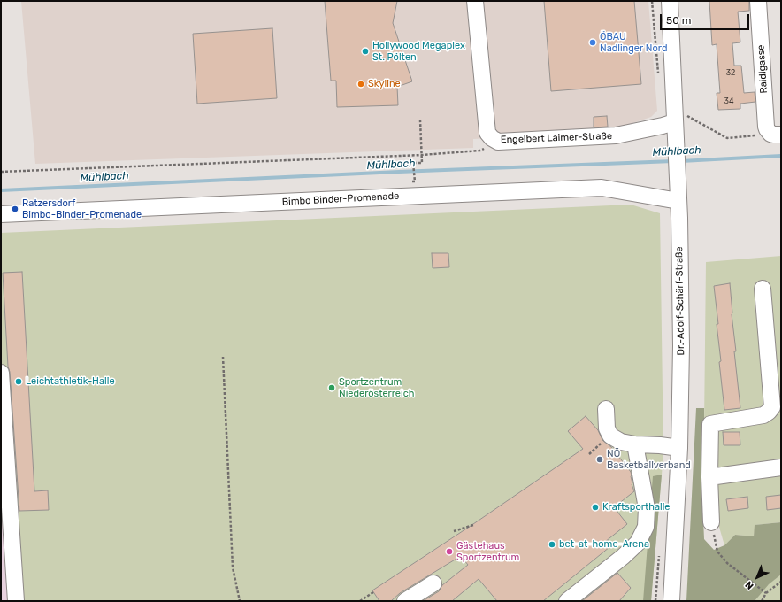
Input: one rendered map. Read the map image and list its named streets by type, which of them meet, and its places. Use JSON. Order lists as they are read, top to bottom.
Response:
{
  "streets": {
    "street": [
      "Raidlgasse",
      "Engelbert Laimer-Straße",
      "Bimbo Binder-Promenade",
      "Dr.-Adolf-Schärf-Straße"
    ]
  },
  "crossings": [
    ["Engelbert Laimer-Straße", "Dr.-Adolf-Schärf-Straße"],
    ["Bimbo Binder-Promenade", "Dr.-Adolf-Schärf-Straße"]
  ],
  "water": ["Mühlbach"],
  "places": [
    "ÖBAU Nadlinger Nord",
    "Hollywood Megaplex St. Pölten",
    "Skyline",
    "Ratzersdorf Bimbo-Binder-Promenade",
    "Leichtathletik-Halle",
    "Sportzentrum Niederösterreich",
    "NÖ Basketballverband",
    "Kraftsporthalle",
    "bet-at-home-Arena",
    "Gästehaus Sportzentrum"
  ],
  "house_numbers": ["32", "34"],
  "scale_bar": "50 m",
  "north": "bottom left"
}
